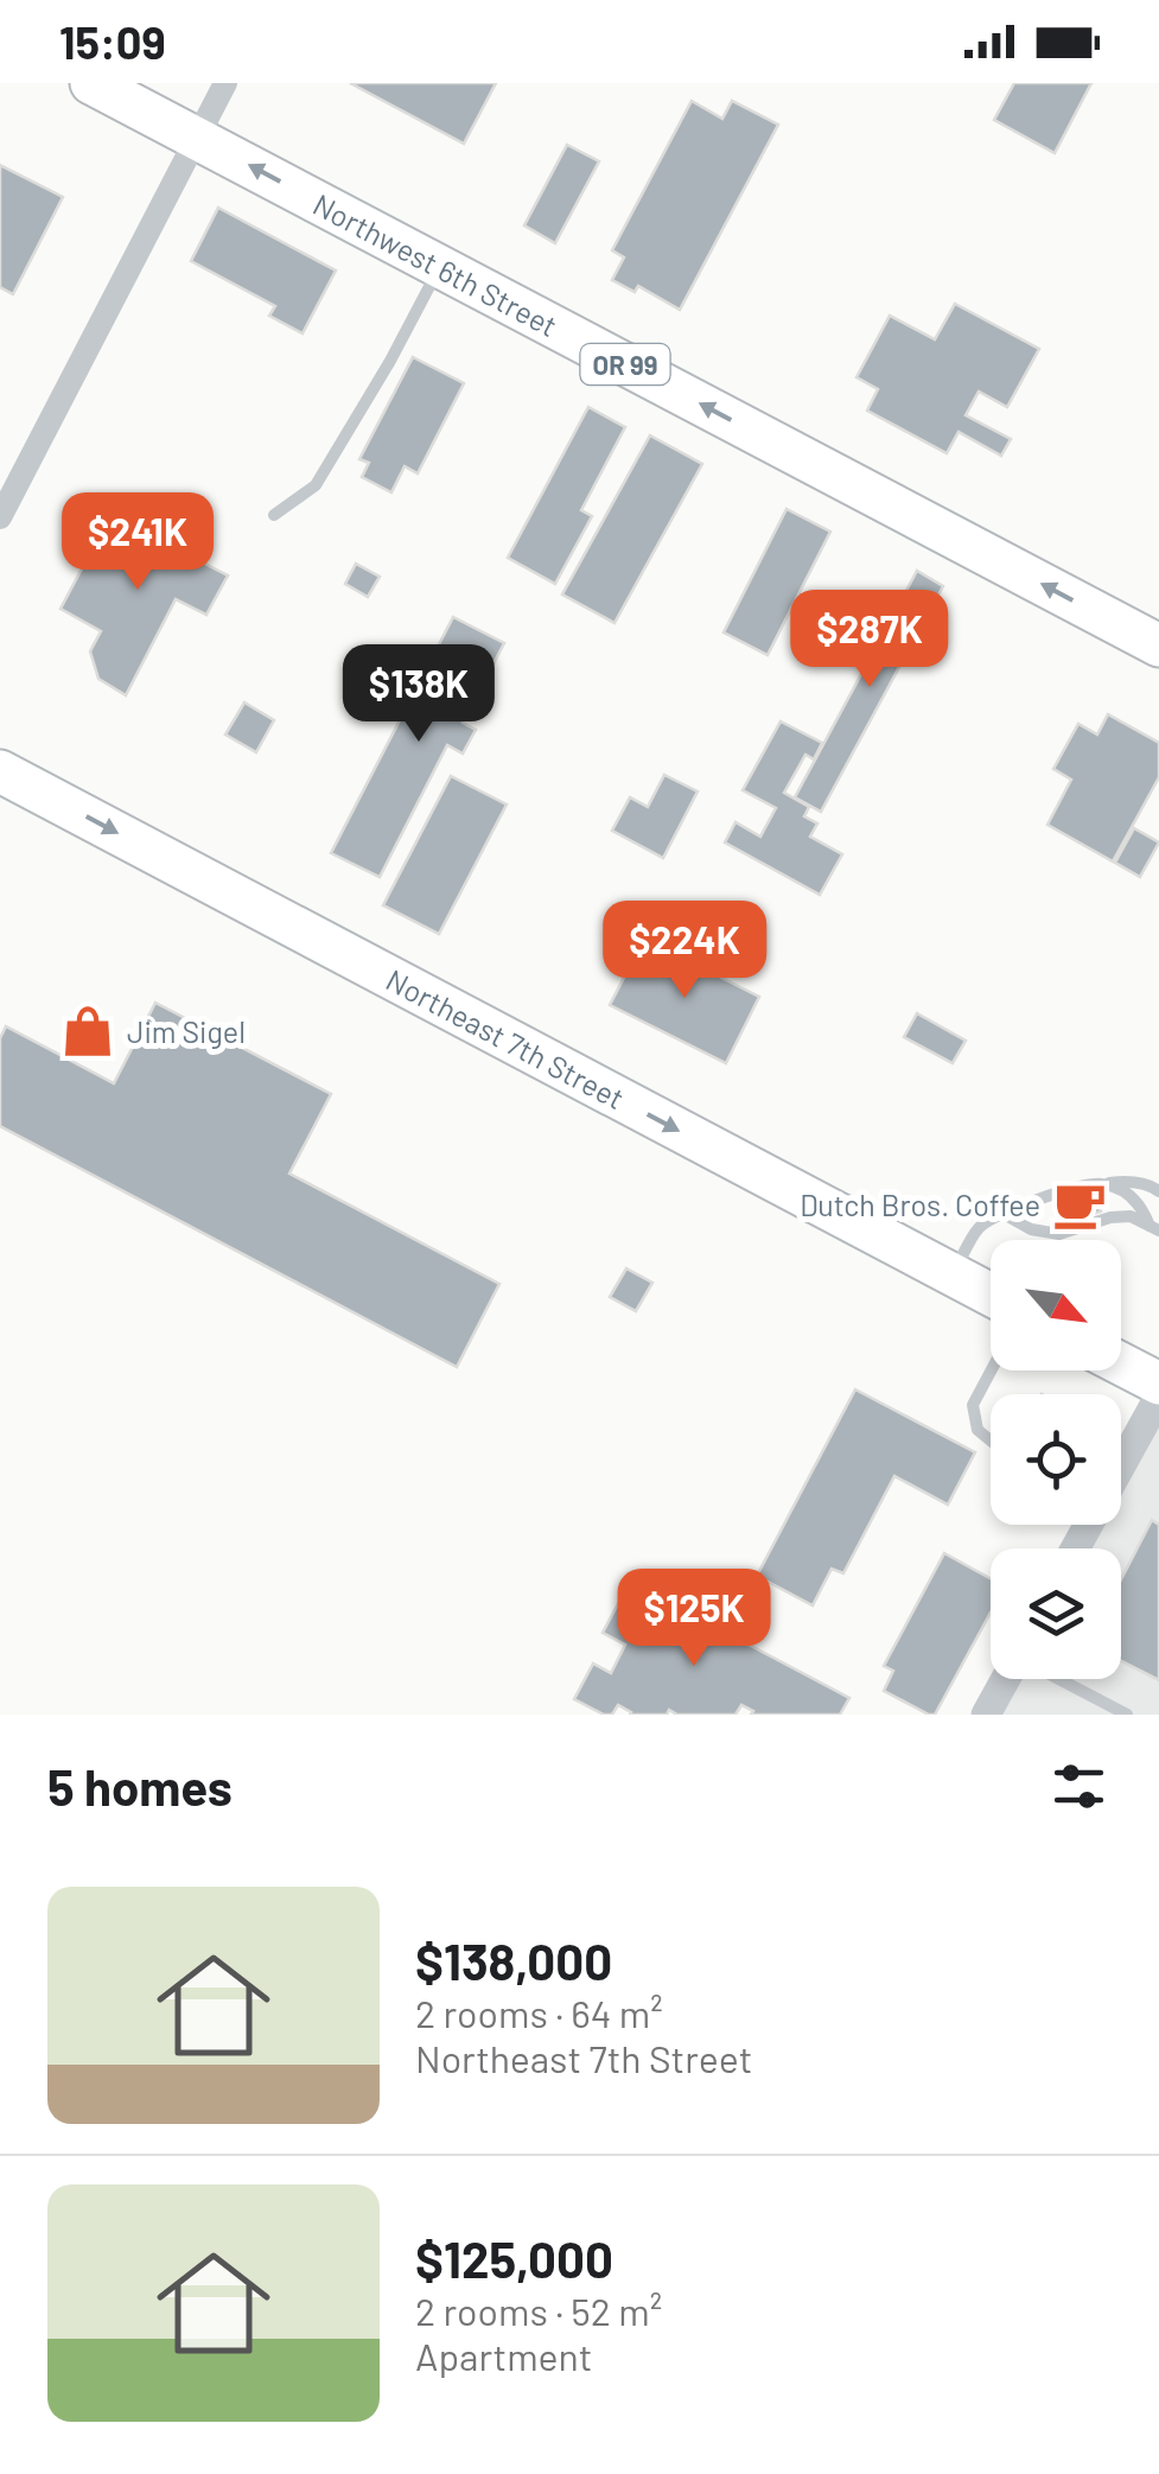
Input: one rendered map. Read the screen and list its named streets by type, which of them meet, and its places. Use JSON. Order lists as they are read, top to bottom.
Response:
{
  "streets": {
    "highway": ["Northwest 6th Street", "OR 99", "Northeast 7th Street"]
  },
  "one_way": ["Northwest 6th Street", "Northeast 7th Street"],
  "places": {
    "shop": ["Jim Sigel"],
    "cafe": ["Dutch Bros. Coffee"]
  },
  "north": "bottom right",
  "page": {
    "status": "15:09",
    "price": [
      "$241K",
      "$287K",
      "$138K",
      "$224K",
      "$125K"
    ],
    "heading": "5 homes",
    "list": [
      {
        "name": "$138,000",
        "note": "2 rooms · 64 m² · Northeast 7th Street"
      },
      {
        "name": "$125,000",
        "note": "2 rooms · 52 m² · Apartment"
      }
    ]
  }
}
